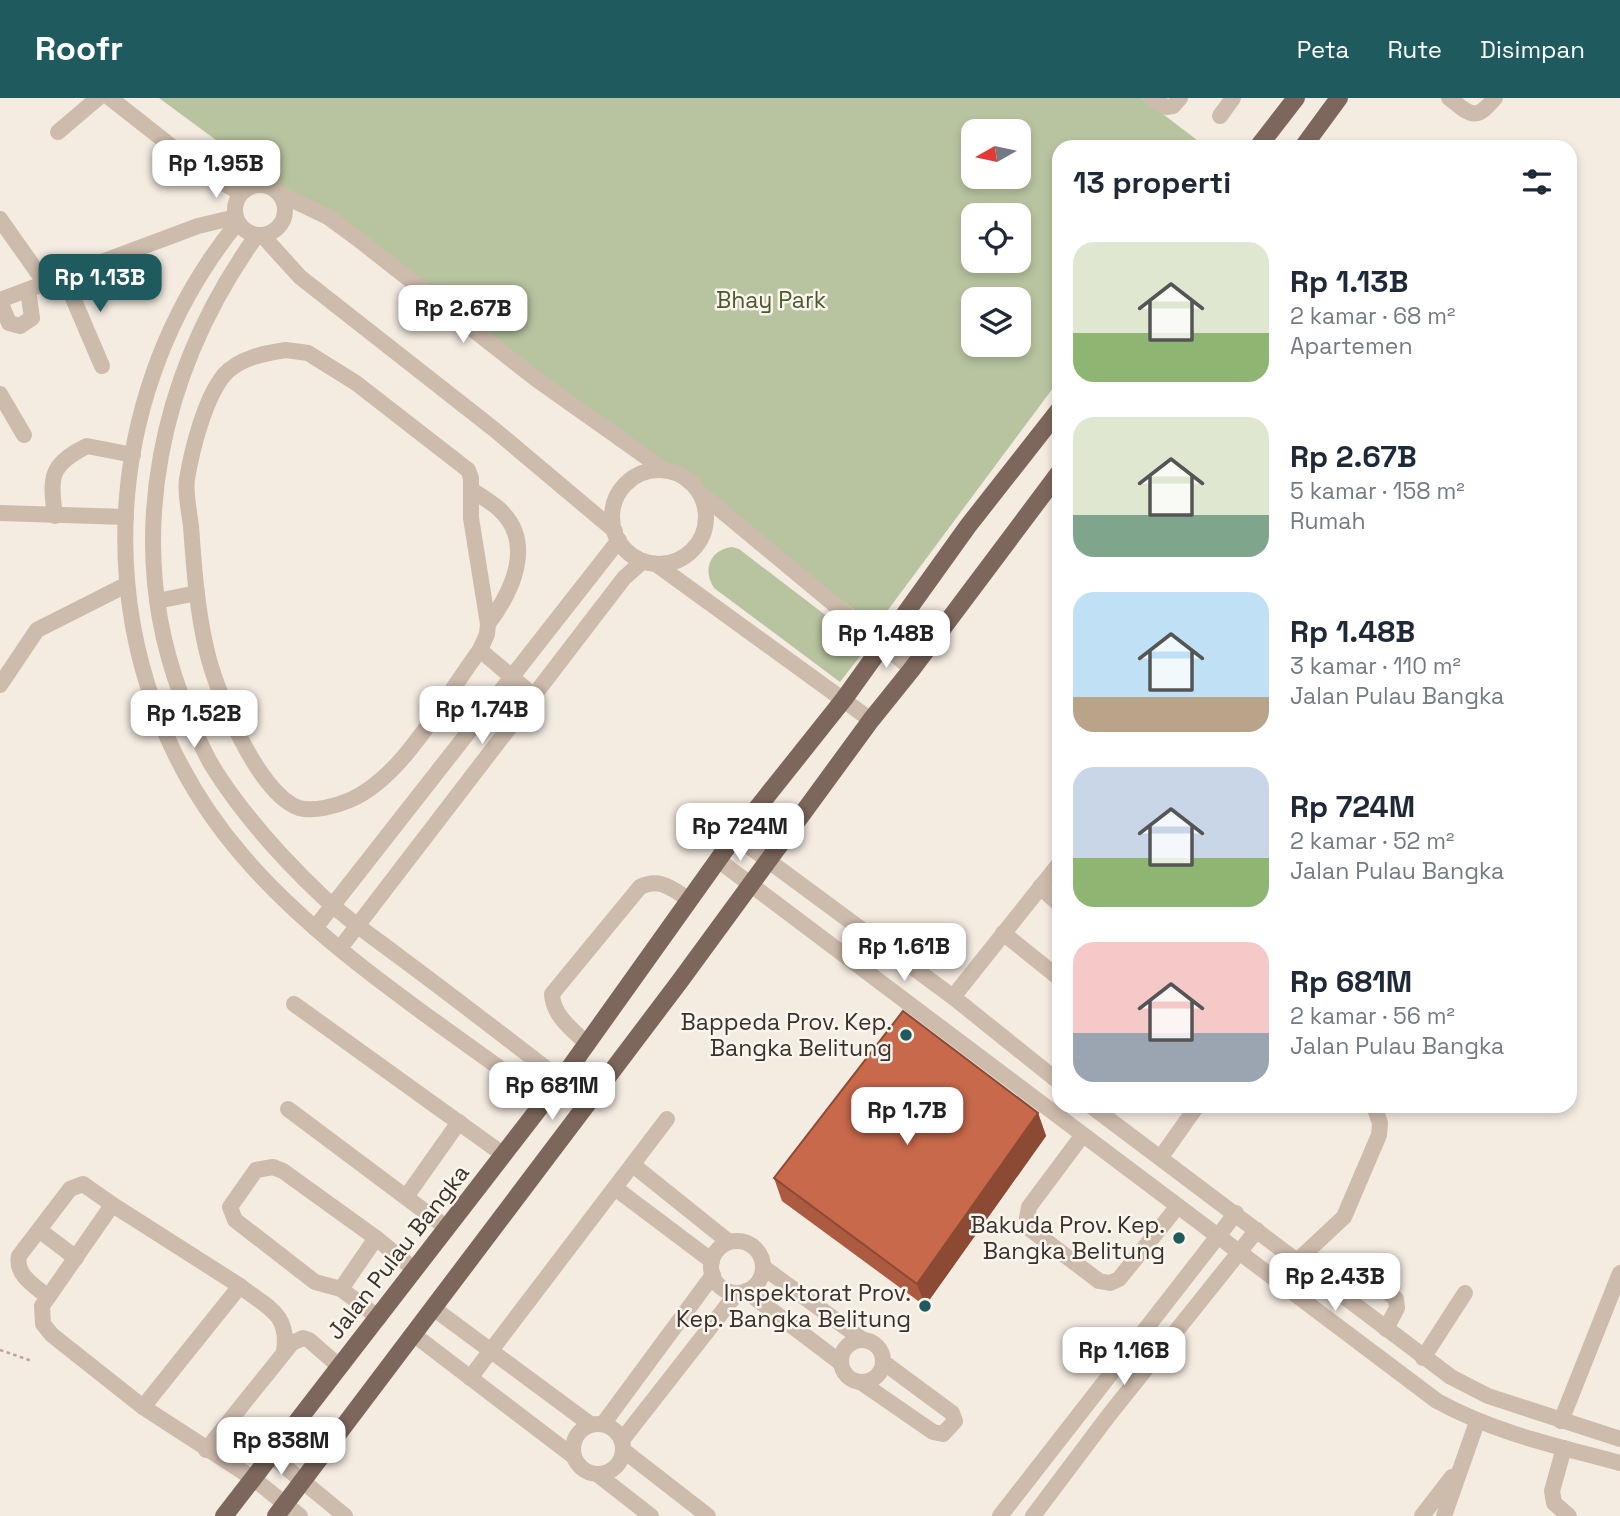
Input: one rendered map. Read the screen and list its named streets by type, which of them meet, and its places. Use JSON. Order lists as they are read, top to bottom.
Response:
{
  "streets": {
    "main road": ["Jalan Pulau Bangka"]
  },
  "parks": ["Bhay Park"],
  "places": ["Bappeda Prov. Kep. Bangka Belitung", "Bakuda Prov. Kep. Bangka Belitung", "Inspektorat Prov. Kep. Bangka Belitung"],
  "north": "left",
  "page": {
    "header": "Roofr",
    "nav": ["Peta", "Rute", "Disimpan"],
    "price": [
      "Rp 1.95B",
      "Rp 1.13B",
      "Rp 2.67B",
      "Rp 1.48B",
      "Rp 1.74B",
      "Rp 1.52B",
      "Rp 724M",
      "Rp 1.61B",
      "Rp 681M",
      "Rp 1.7B",
      "Rp 2.43B",
      "Rp 1.16B",
      "Rp 838M"
    ],
    "heading": "13 properti",
    "list": [
      {
        "name": "Rp 1.13B",
        "note": "2 kamar · 68 m² · Apartemen"
      },
      {
        "name": "Rp 2.67B",
        "note": "5 kamar · 158 m² · Rumah"
      },
      {
        "name": "Rp 1.48B",
        "note": "3 kamar · 110 m² · Jalan Pulau Bangka"
      },
      {
        "name": "Rp 724M",
        "note": "2 kamar · 52 m² · Jalan Pulau Bangka"
      },
      {
        "name": "Rp 681M",
        "note": "2 kamar · 56 m² · Jalan Pulau Bangka"
      }
    ]
  }
}
